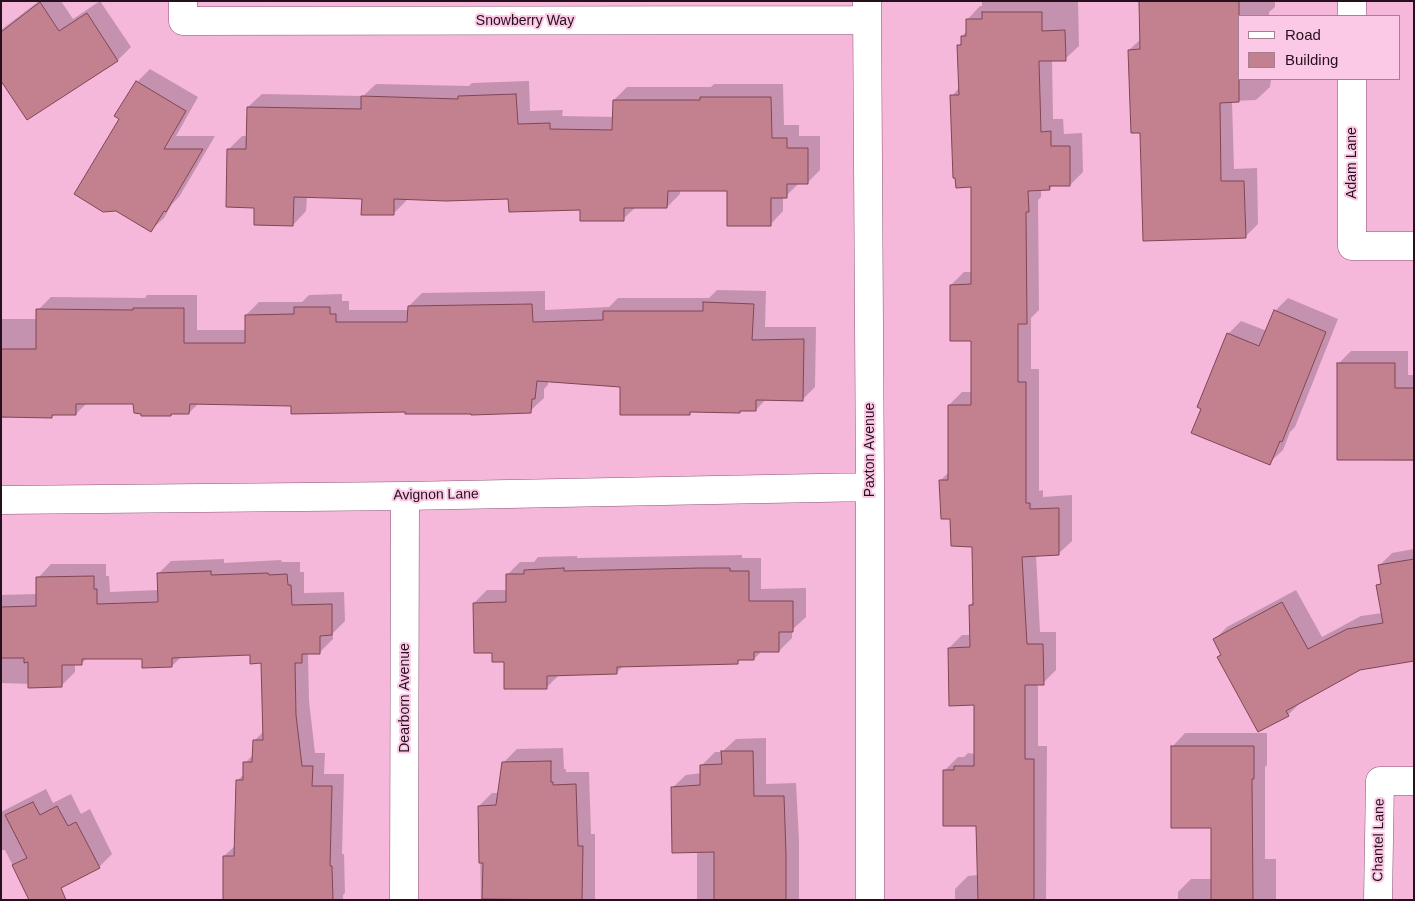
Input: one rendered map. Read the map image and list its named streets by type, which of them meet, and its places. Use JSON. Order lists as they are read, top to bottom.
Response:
{
  "streets": {
    "street": [
      "Snowberry Way",
      "Adam Lane",
      "Paxton Avenue",
      "Avignon Lane",
      "Dearborn Avenue",
      "Chantel Lane"
    ]
  },
  "crossings": [
    ["Snowberry Way", "Paxton Avenue"],
    ["Paxton Avenue", "Avignon Lane"],
    ["Avignon Lane", "Dearborn Avenue"]
  ],
  "legend": ["Road", "Building"]
}
